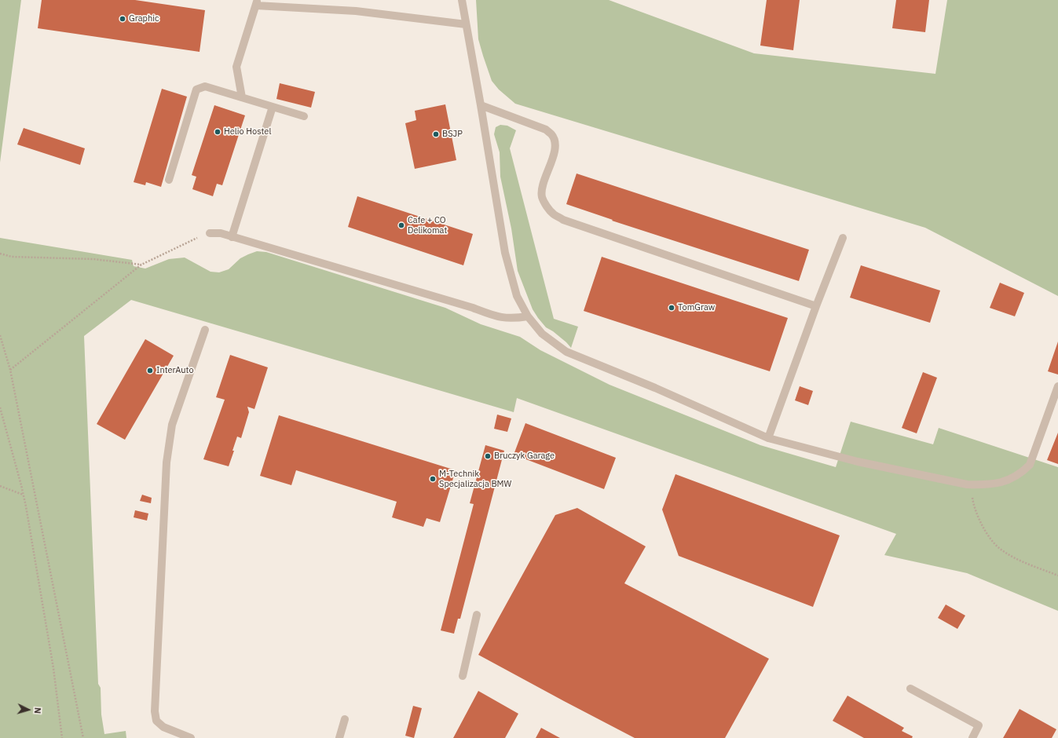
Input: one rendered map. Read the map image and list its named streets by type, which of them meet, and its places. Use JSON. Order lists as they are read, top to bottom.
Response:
{
  "places": [
    "Graphic",
    "Helio Hostel",
    "BSJP",
    "Cafe + CO Delikomat",
    "TomGraw",
    "InterAuto",
    "Bruczyk Garage",
    "M-Technik Specjalizacja BMW"
  ],
  "north": "right"
}
